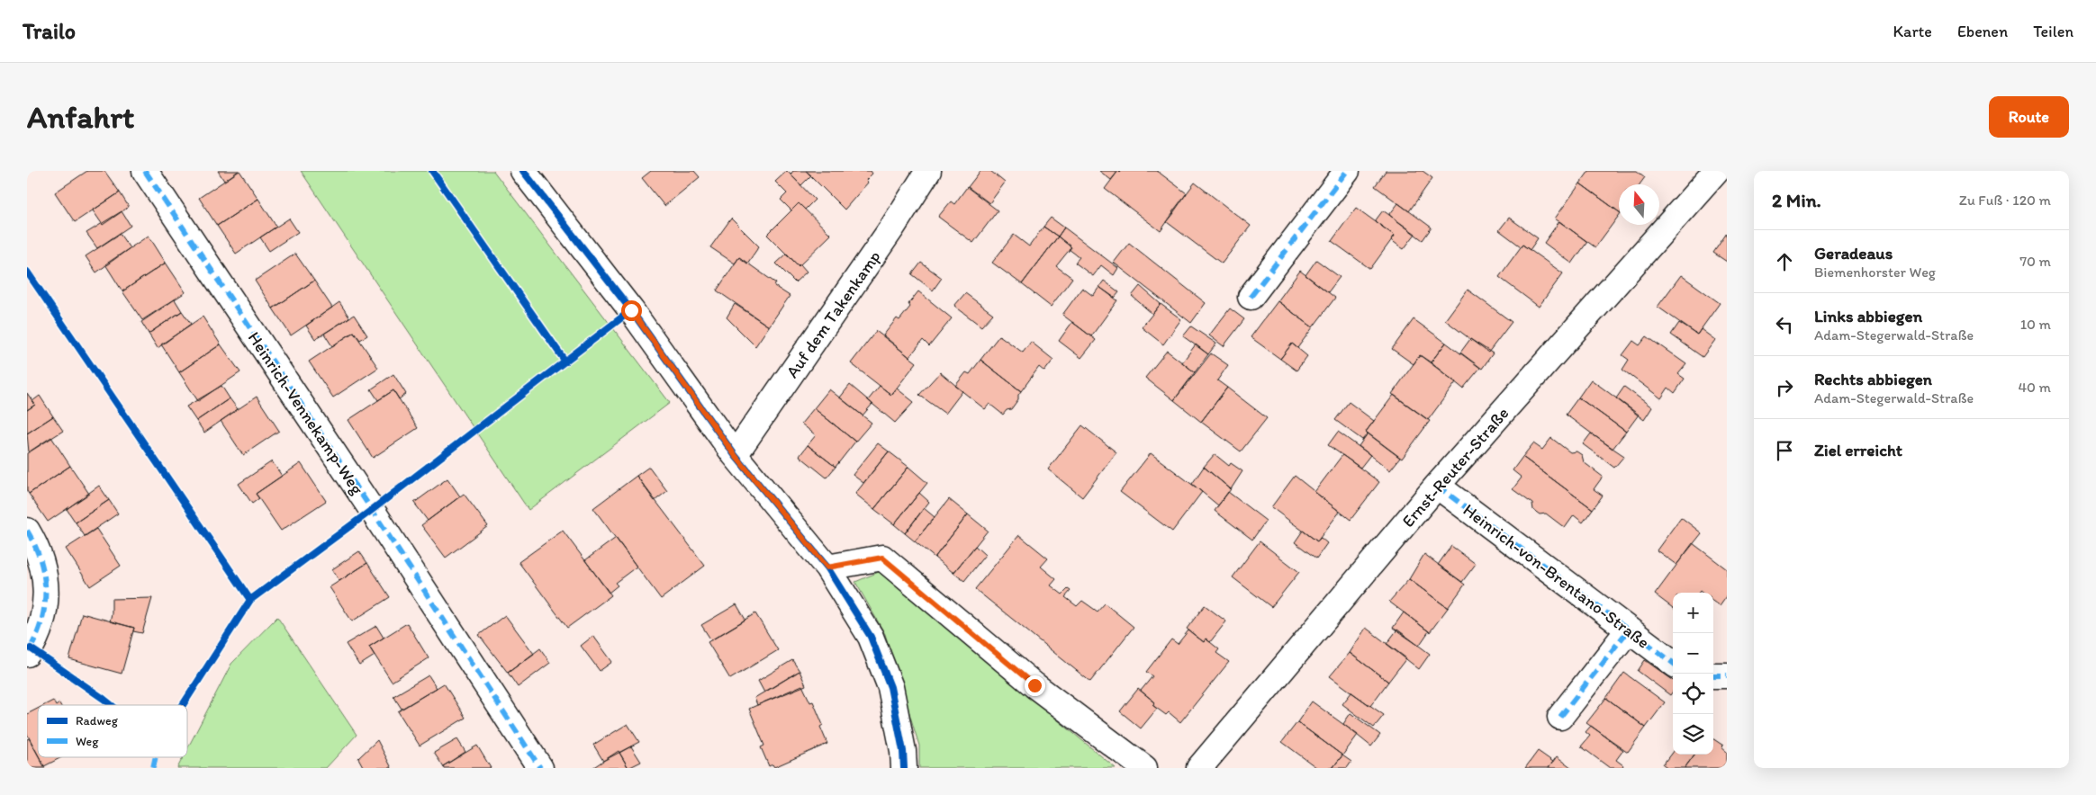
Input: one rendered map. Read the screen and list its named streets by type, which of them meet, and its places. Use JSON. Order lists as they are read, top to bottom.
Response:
{
  "streets": {
    "street": [
      "Auf dem Takenkamp",
      "Heinrich-Vennekamp-Weg",
      "Ernst-Reuter-Straße",
      "Heinrich-von-Brentano-Straße"
    ]
  },
  "crossings": [
    ["Ernst-Reuter-Straße", "Heinrich-von-Brentano-Straße"]
  ],
  "legend": ["Radweg", "Weg"],
  "north": "top",
  "page": {
    "header": "Trailo",
    "nav": ["Karte", "Ebenen", "Teilen"],
    "buttons": "Route",
    "title": "Anfahrt",
    "heading": ["2 Min.", "Zu Fuß · 120 m"],
    "list": [
      ["Geradeaus", "Biemenhorster Weg", "70 m"],
      ["Links abbiegen", "Adam-Stegerwald-Straße", "10 m"],
      ["Rechts abbiegen", "Adam-Stegerwald-Straße", "40 m"],
      "Ziel erreicht"
    ],
    "map_buttons": ["+", "−"]
  }
}
